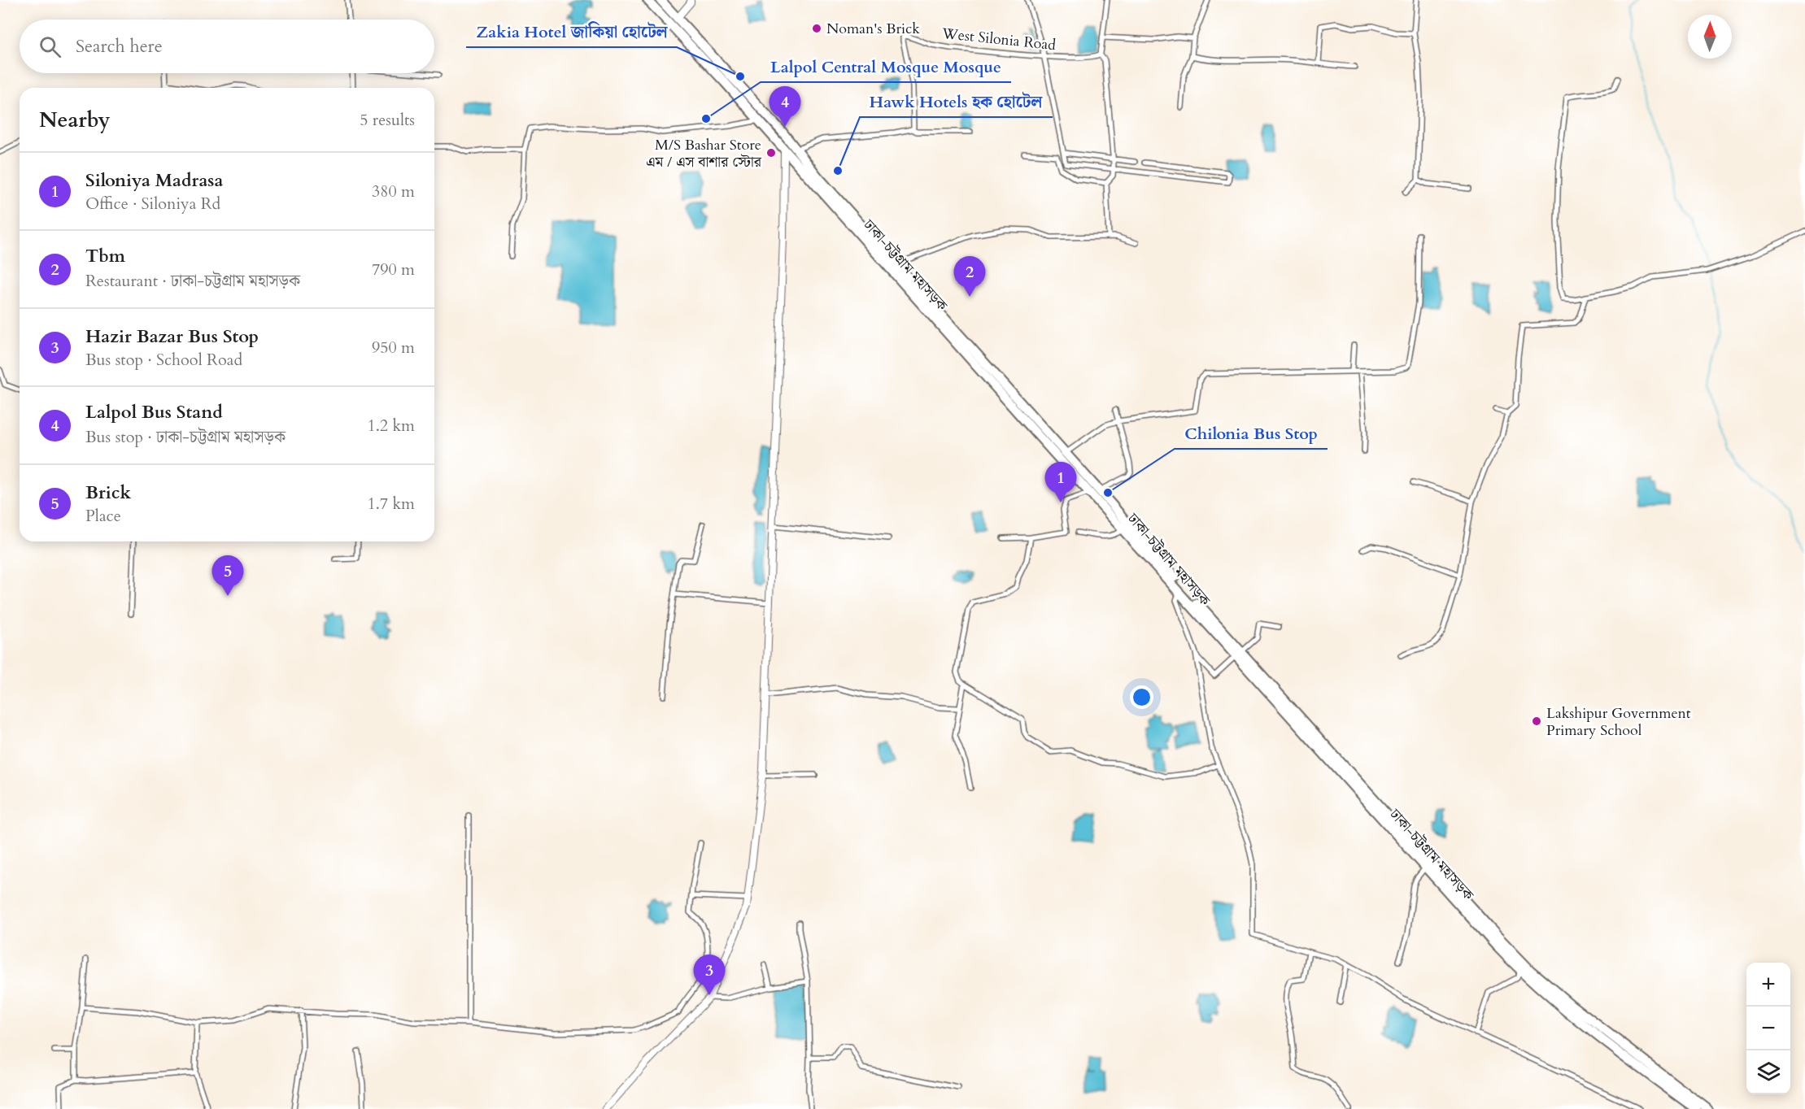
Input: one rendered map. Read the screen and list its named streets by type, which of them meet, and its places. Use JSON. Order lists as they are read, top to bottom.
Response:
{
  "streets": {
    "highway": ["ঢাকা-চট্টগ্রাম মহাসড়ক"],
    "street": ["West Silonia Road"]
  },
  "places": [
    "Noman's Brick",
    "Zakia Hotel জাকিয়া হোটেল",
    "Lalpol Central Mosque Mosque",
    "M/S Bashar Store এম / এস বাশার স্টোর",
    "Hawk Hotels হক হোটেল",
    "Chilonia Bus Stop",
    "Lakshipur Government Primary School"
  ],
  "north": "top",
  "page": {
    "search": "Search here",
    "pins": [
      "4",
      "2",
      "1",
      "5",
      "3"
    ],
    "heading": ["Nearby", "5 results"],
    "list": [
      {
        "mark": "1",
        "name": "Siloniya Madrasa",
        "note": "Office · Siloniya Rd",
        "value": "380 m"
      },
      {
        "mark": "2",
        "name": "Tbm",
        "note": "Restaurant · ঢাকা-চট্টগ্রাম মহাসড়ক",
        "value": "790 m"
      },
      {
        "mark": "3",
        "name": "Hazir Bazar Bus Stop",
        "note": "Bus stop · School Road",
        "value": "950 m"
      },
      {
        "mark": "4",
        "name": "Lalpol Bus Stand",
        "note": "Bus stop · ঢাকা-চট্টগ্রাম মহাসড়ক",
        "value": "1.2 km"
      },
      {
        "mark": "5",
        "name": "Brick",
        "note": "Place",
        "value": "1.7 km"
      }
    ],
    "map_buttons": ["+", "−"]
  }
}
